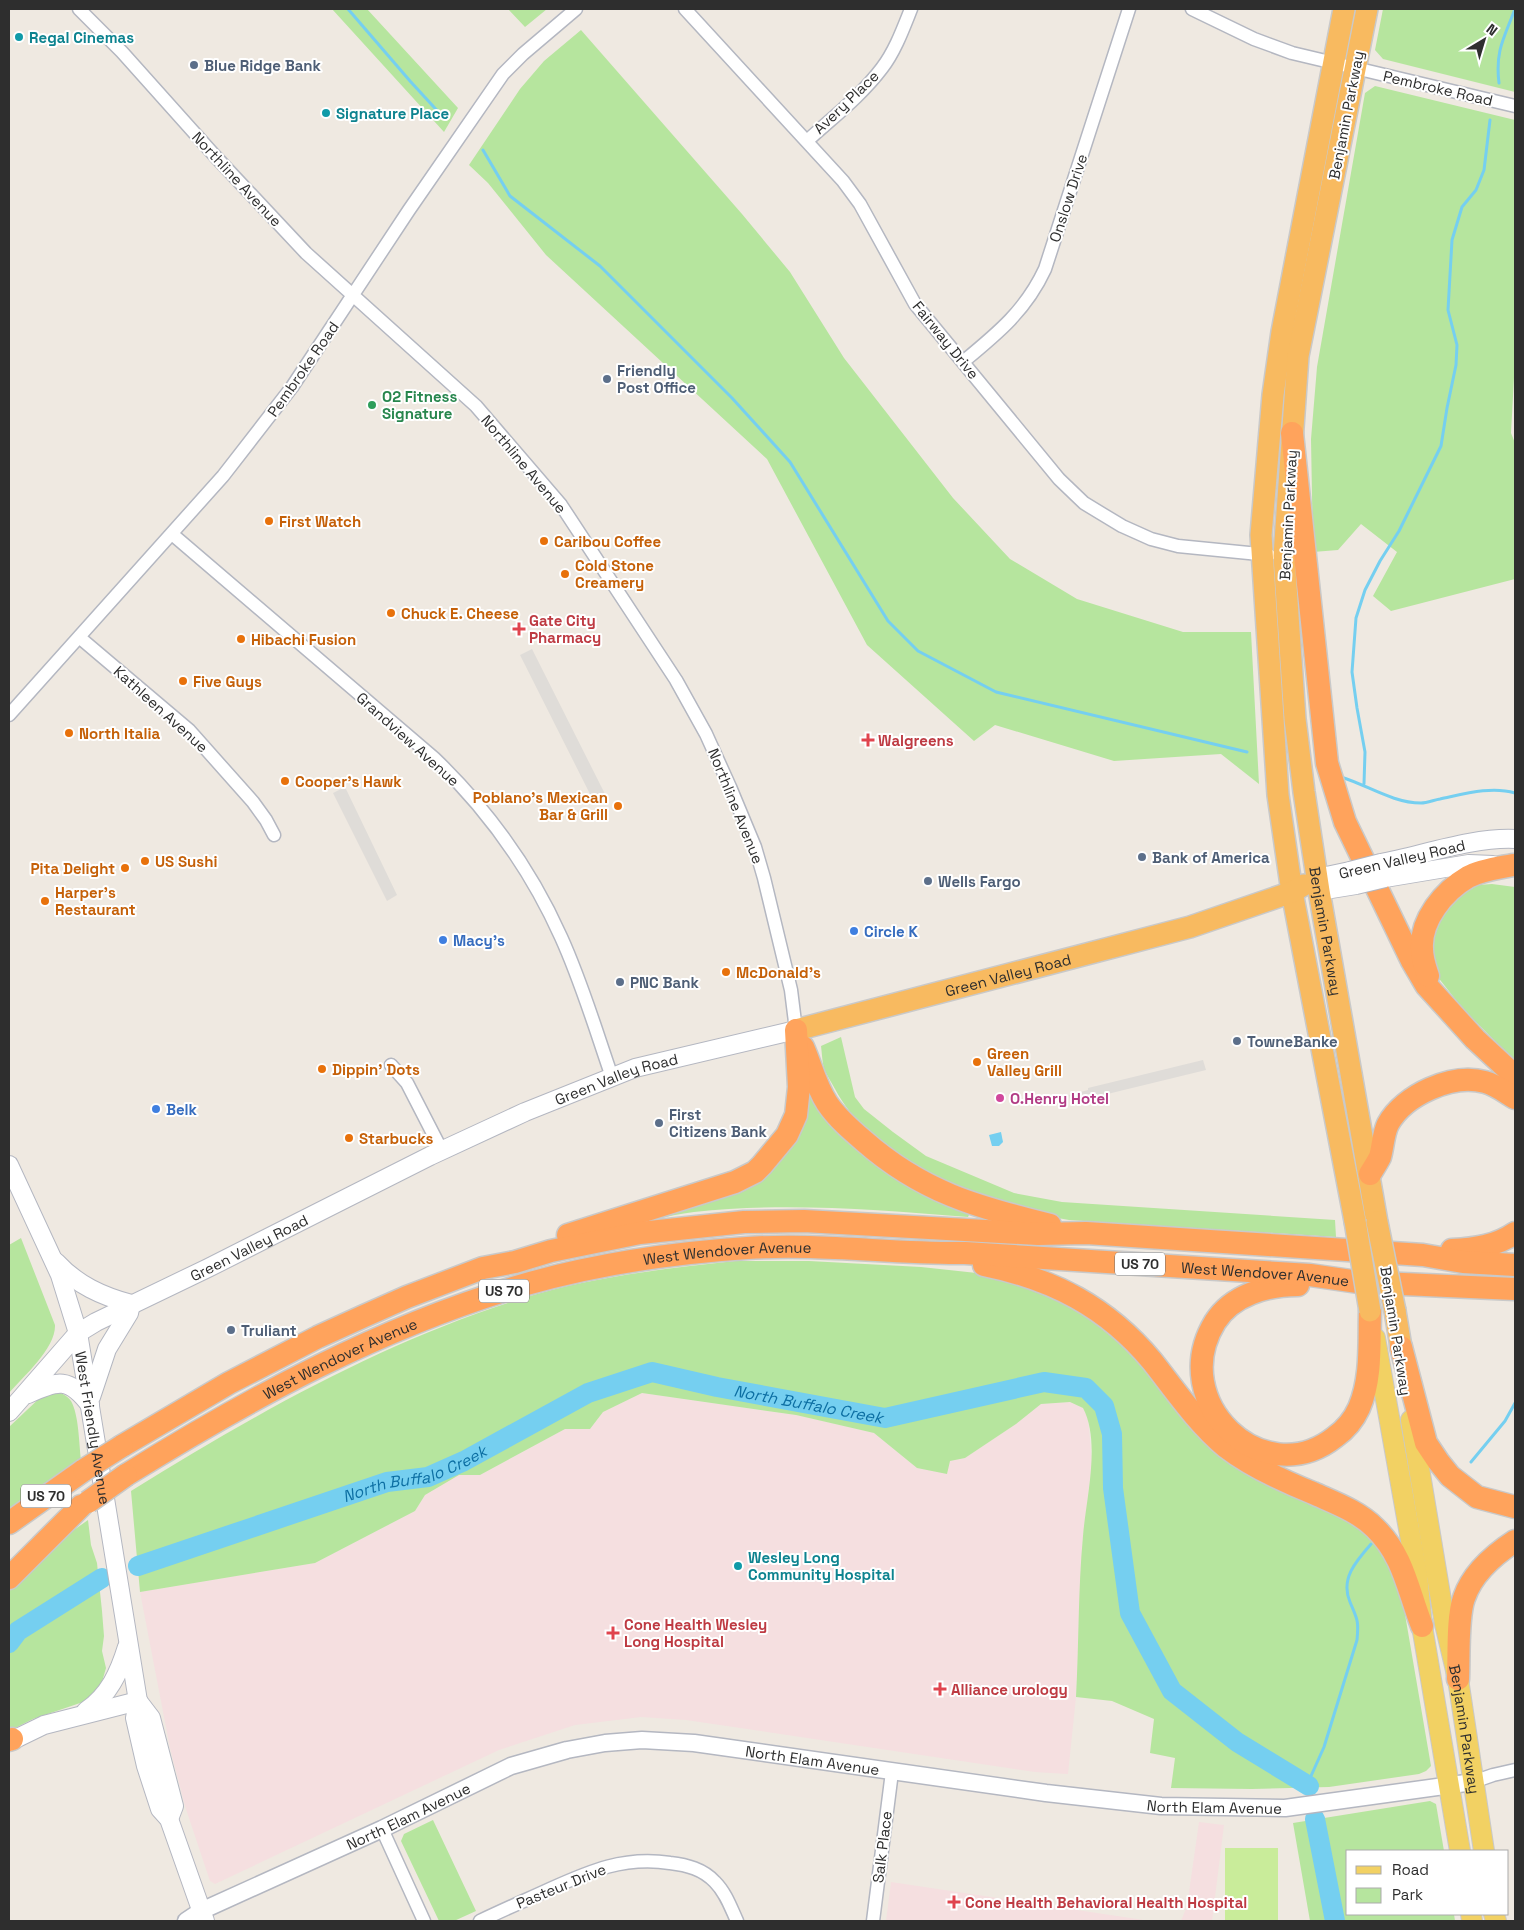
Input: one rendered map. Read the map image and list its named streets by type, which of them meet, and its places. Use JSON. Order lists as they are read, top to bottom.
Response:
{
  "streets": {
    "highway": [
      "Benjamin Parkway",
      "Green Valley Road",
      "West Wendover Avenue",
      "US 70"
    ],
    "main road": ["West Friendly Avenue"],
    "street": [
      "Pembroke Road",
      "Avery Place",
      "Northline Avenue",
      "Onslow Drive",
      "Fairway Drive",
      "Kathleen Avenue",
      "Grandview Avenue",
      "North Elam Avenue",
      "Salk Place",
      "Pasteur Drive"
    ]
  },
  "crossings": [
    ["Pembroke Road", "Benjamin Parkway"],
    ["Pembroke Road", "Northline Avenue"],
    ["Pembroke Road", "Kathleen Avenue"],
    ["Pembroke Road", "Grandview Avenue"],
    ["Avery Place", "Fairway Drive"],
    ["Benjamin Parkway", "Fairway Drive"],
    ["Benjamin Parkway", "Green Valley Road"],
    ["Benjamin Parkway", "North Elam Avenue"],
    ["Northline Avenue", "Green Valley Road"],
    ["Onslow Drive", "Fairway Drive"],
    ["Grandview Avenue", "Green Valley Road"],
    ["Green Valley Road", "West Friendly Avenue"],
    ["West Friendly Avenue", "North Elam Avenue"],
    ["North Elam Avenue", "Salk Place"]
  ],
  "water": ["North Buffalo Creek"],
  "places": {
    "other": [
      "Regal Cinemas",
      "Blue Ridge Bank",
      "Signature Place",
      "Friendly Post Office",
      "O2 Fitness Signature",
      "First Watch",
      "Caribou Coffee",
      "Cold Stone Creamery",
      "Chuck E. Cheese",
      "Hibachi Fusion",
      "Five Guys",
      "North Italia",
      "Cooper's Hawk",
      "Poblano's Mexican Bar & Grill",
      "Bank of America",
      "US Sushi",
      "Pita Delight",
      "Wells Fargo",
      "Harper's Restaurant",
      "Circle K",
      "Macy's",
      "McDonald's",
      "PNC Bank",
      "TowneBanke",
      "Green Valley Grill",
      "Dippin' Dots",
      "O.Henry Hotel",
      "Belk",
      "First Citizens Bank",
      "Starbucks",
      "Truliant",
      "Wesley Long Community Hospital"
    ],
    "health": [
      "Gate City Pharmacy",
      "Walgreens",
      "Cone Health Wesley Long Hospital",
      "Alliance urology",
      "Cone Health Behavioral Health Hospital"
    ]
  },
  "legend": ["Road", "Park"],
  "north": "top right"
}
